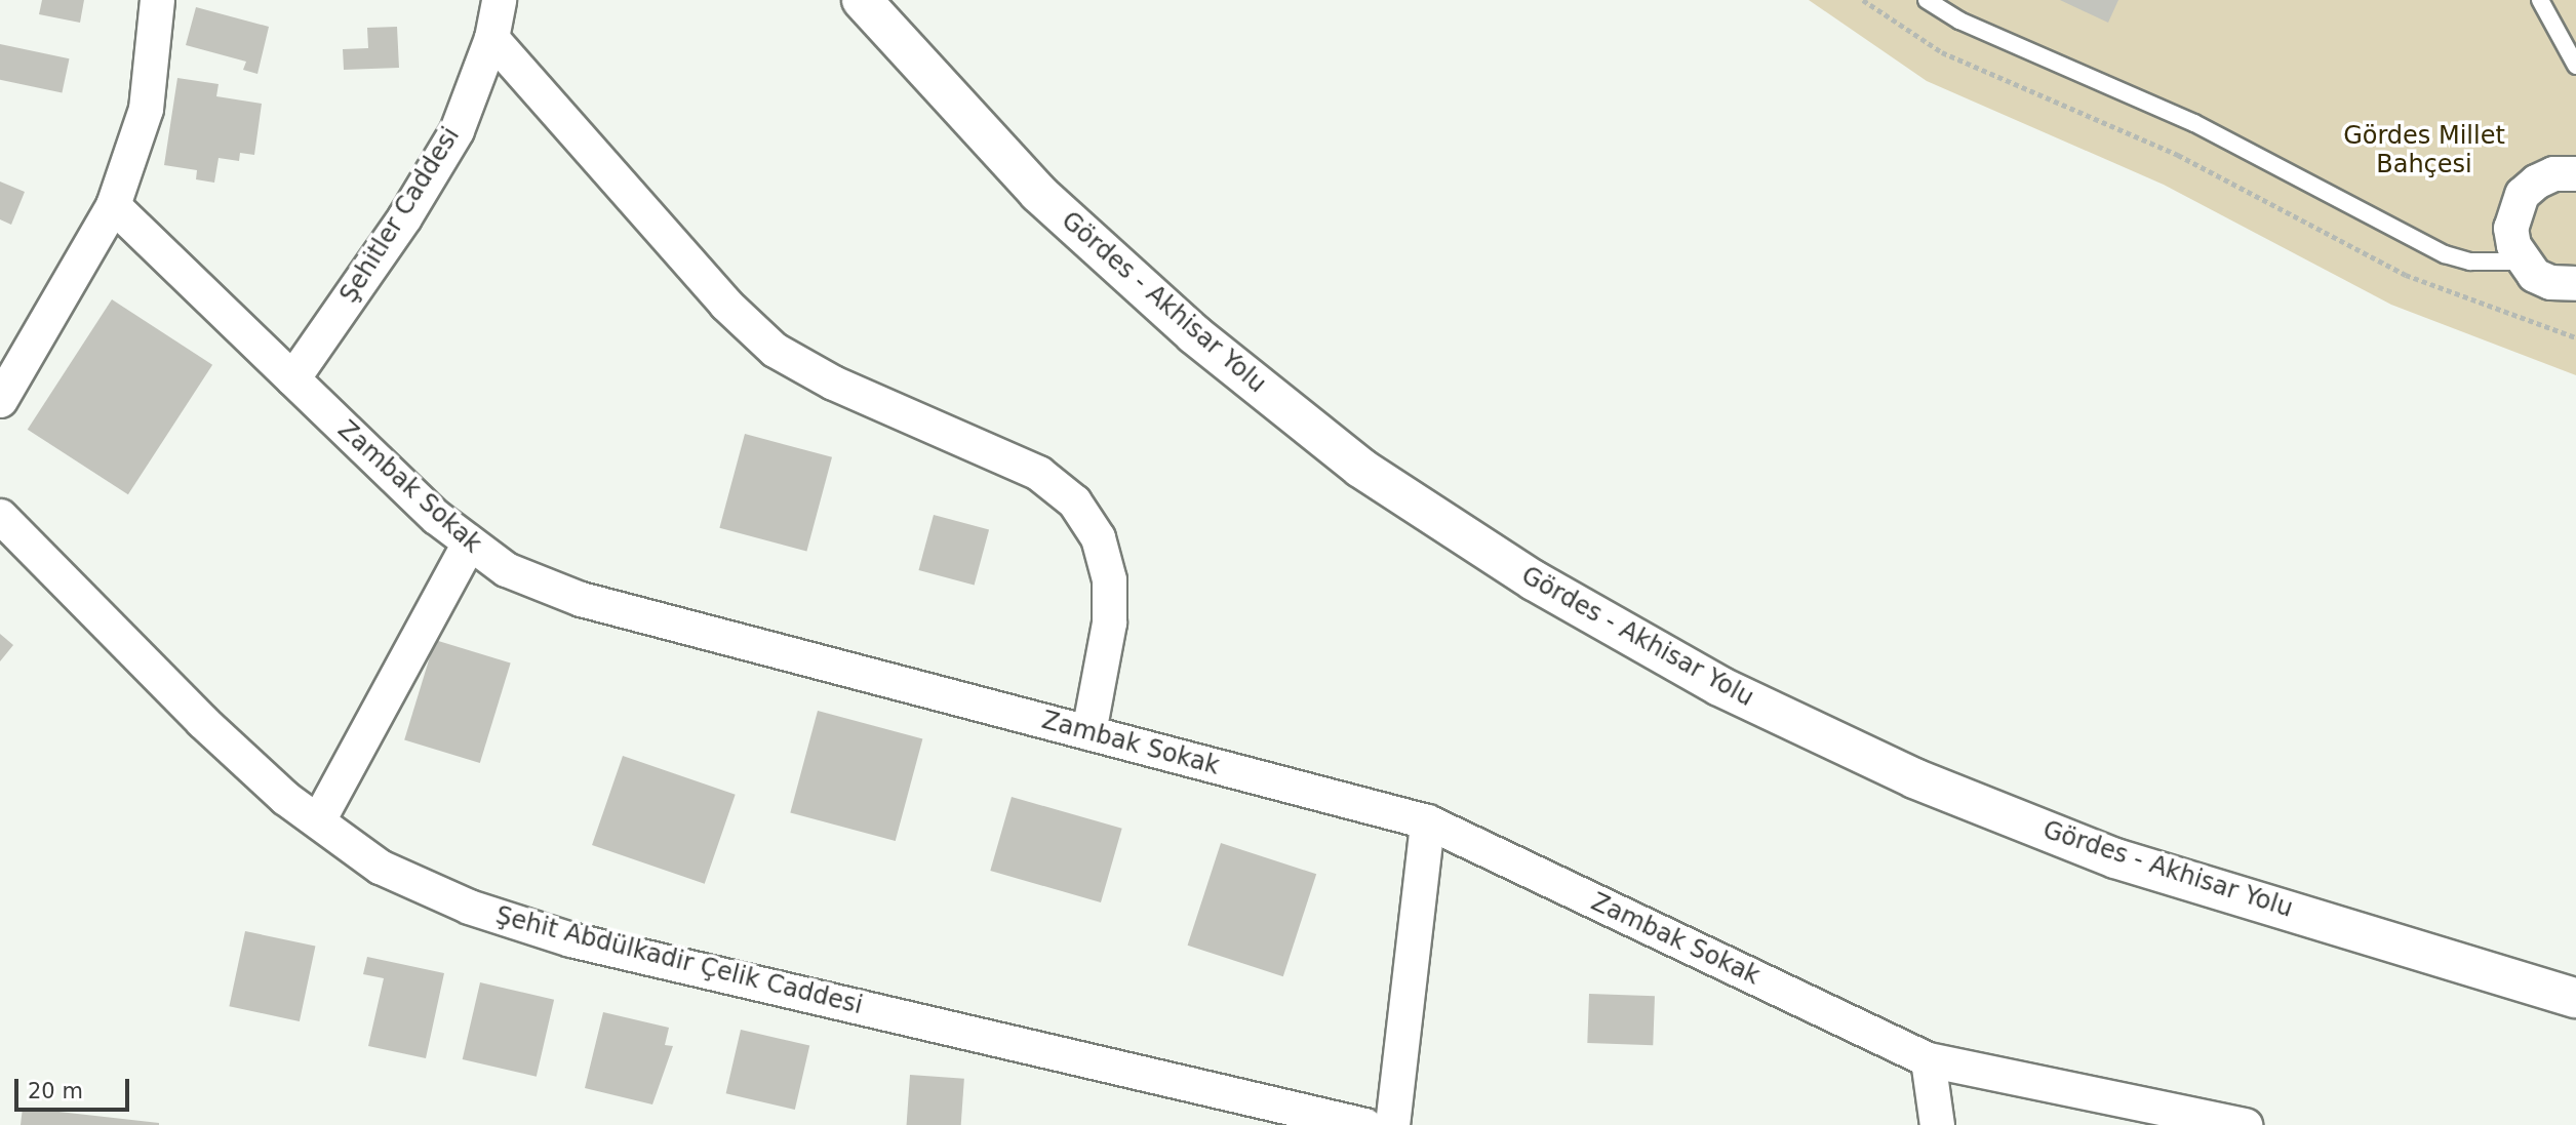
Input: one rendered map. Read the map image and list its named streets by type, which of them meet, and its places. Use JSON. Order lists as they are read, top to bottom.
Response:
{
  "streets": {
    "main road": ["Gördes - Akhisar Yolu"],
    "street": ["Şehitler Caddesi", "Zambak Sokak", "Şehit Abdülkadir Çelik Caddesi"]
  },
  "crossings": [
    ["Şehitler Caddesi", "Zambak Sokak"]
  ],
  "parks": ["Gördes Millet Bahçesi"],
  "scale_bar": "20 m"
}
